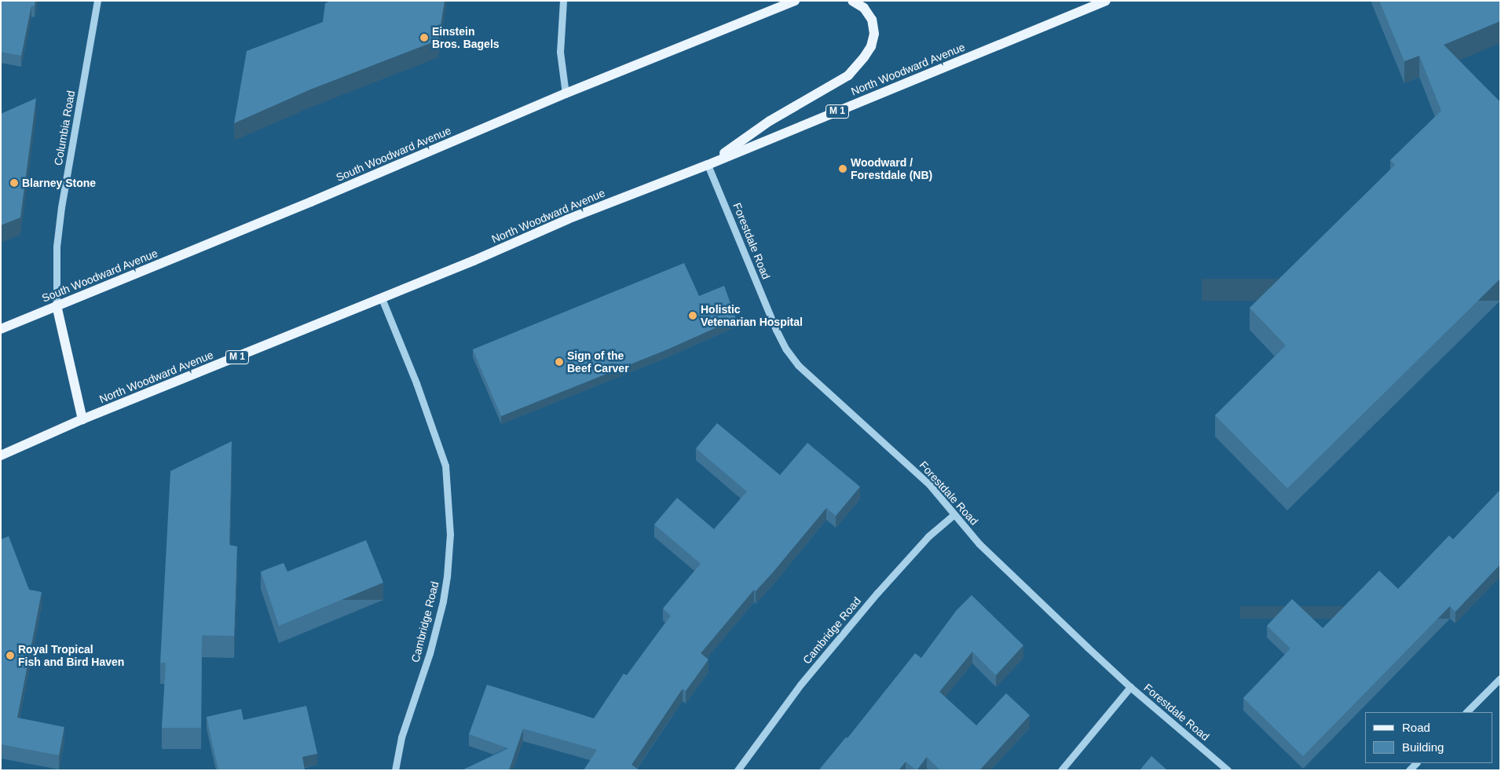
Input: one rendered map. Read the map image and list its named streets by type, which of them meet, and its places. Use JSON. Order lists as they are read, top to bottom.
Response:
{
  "streets": {
    "main road": ["North Woodward Avenue", "M 1", "South Woodward Avenue"],
    "street": ["Columbia Road", "Forestdale Road", "Cambridge Road"]
  },
  "crossings": [
    ["North Woodward Avenue", "Forestdale Road"],
    ["North Woodward Avenue", "Cambridge Road"],
    ["Columbia Road", "South Woodward Avenue"],
    ["Forestdale Road", "Cambridge Road"]
  ],
  "places": [
    "Einstein Bros. Bagels",
    "Woodward / Forestdale (NB)",
    "Blarney Stone",
    "Holistic Vetenarian Hospital",
    "Sign of the Beef Carver",
    "Royal Tropical Fish and Bird Haven"
  ],
  "legend": ["Road", "Building"]
}
